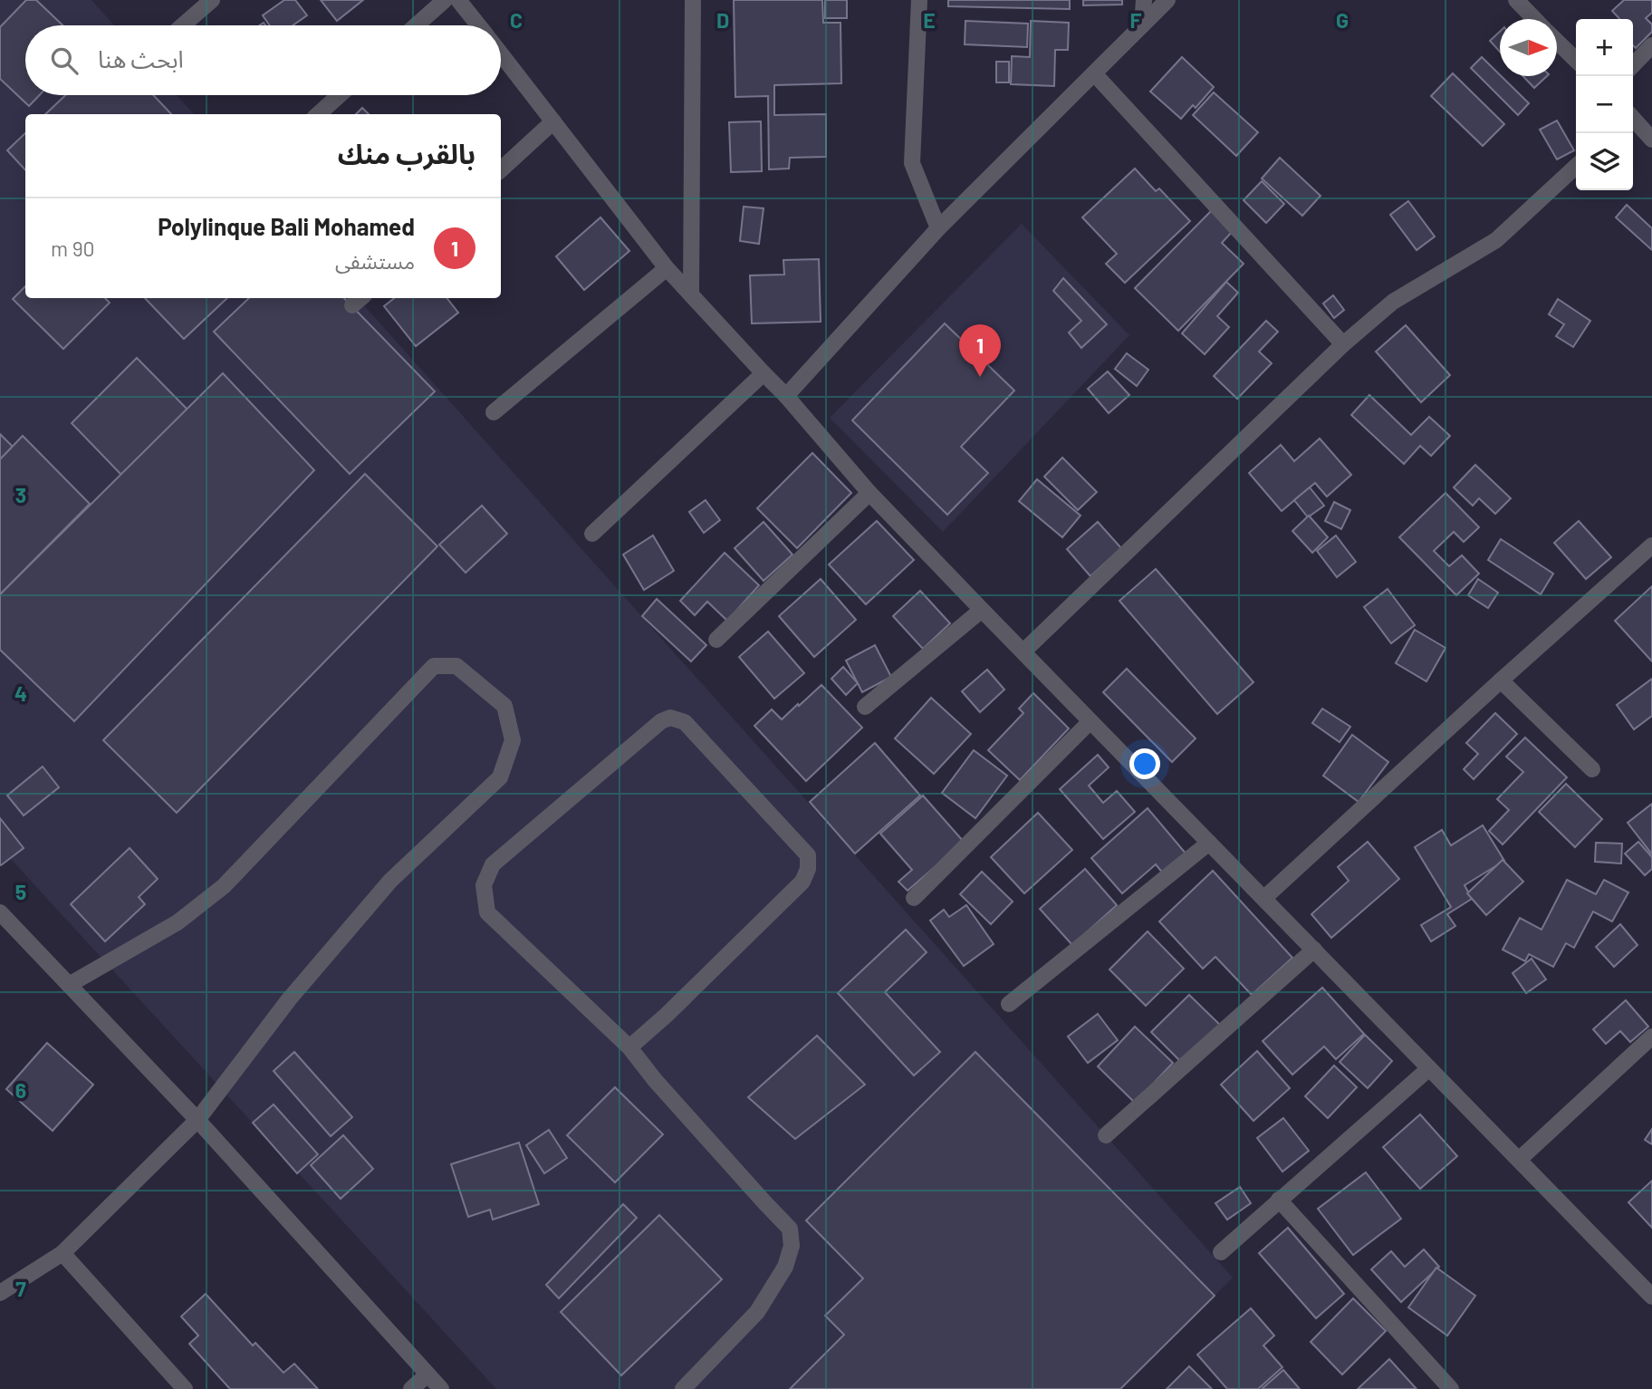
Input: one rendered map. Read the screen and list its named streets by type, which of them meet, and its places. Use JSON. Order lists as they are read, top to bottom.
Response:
{
  "north": "right",
  "page": {
    "map_buttons": ["+", "−"],
    "search": "ابحث هنا",
    "heading": "بالقرب منك",
    "list": [
      {
        "mark": "1",
        "name": "Polylinque Bali Mohamed",
        "note": "مستشفى",
        "value": "90 m"
      }
    ],
    "pins": "1"
  },
  "grid": {
    "columns": [
      "C",
      "D",
      "E",
      "F",
      "G"
    ],
    "rows": [
      "3",
      "4",
      "5",
      "6",
      "7"
    ]
  }
}
